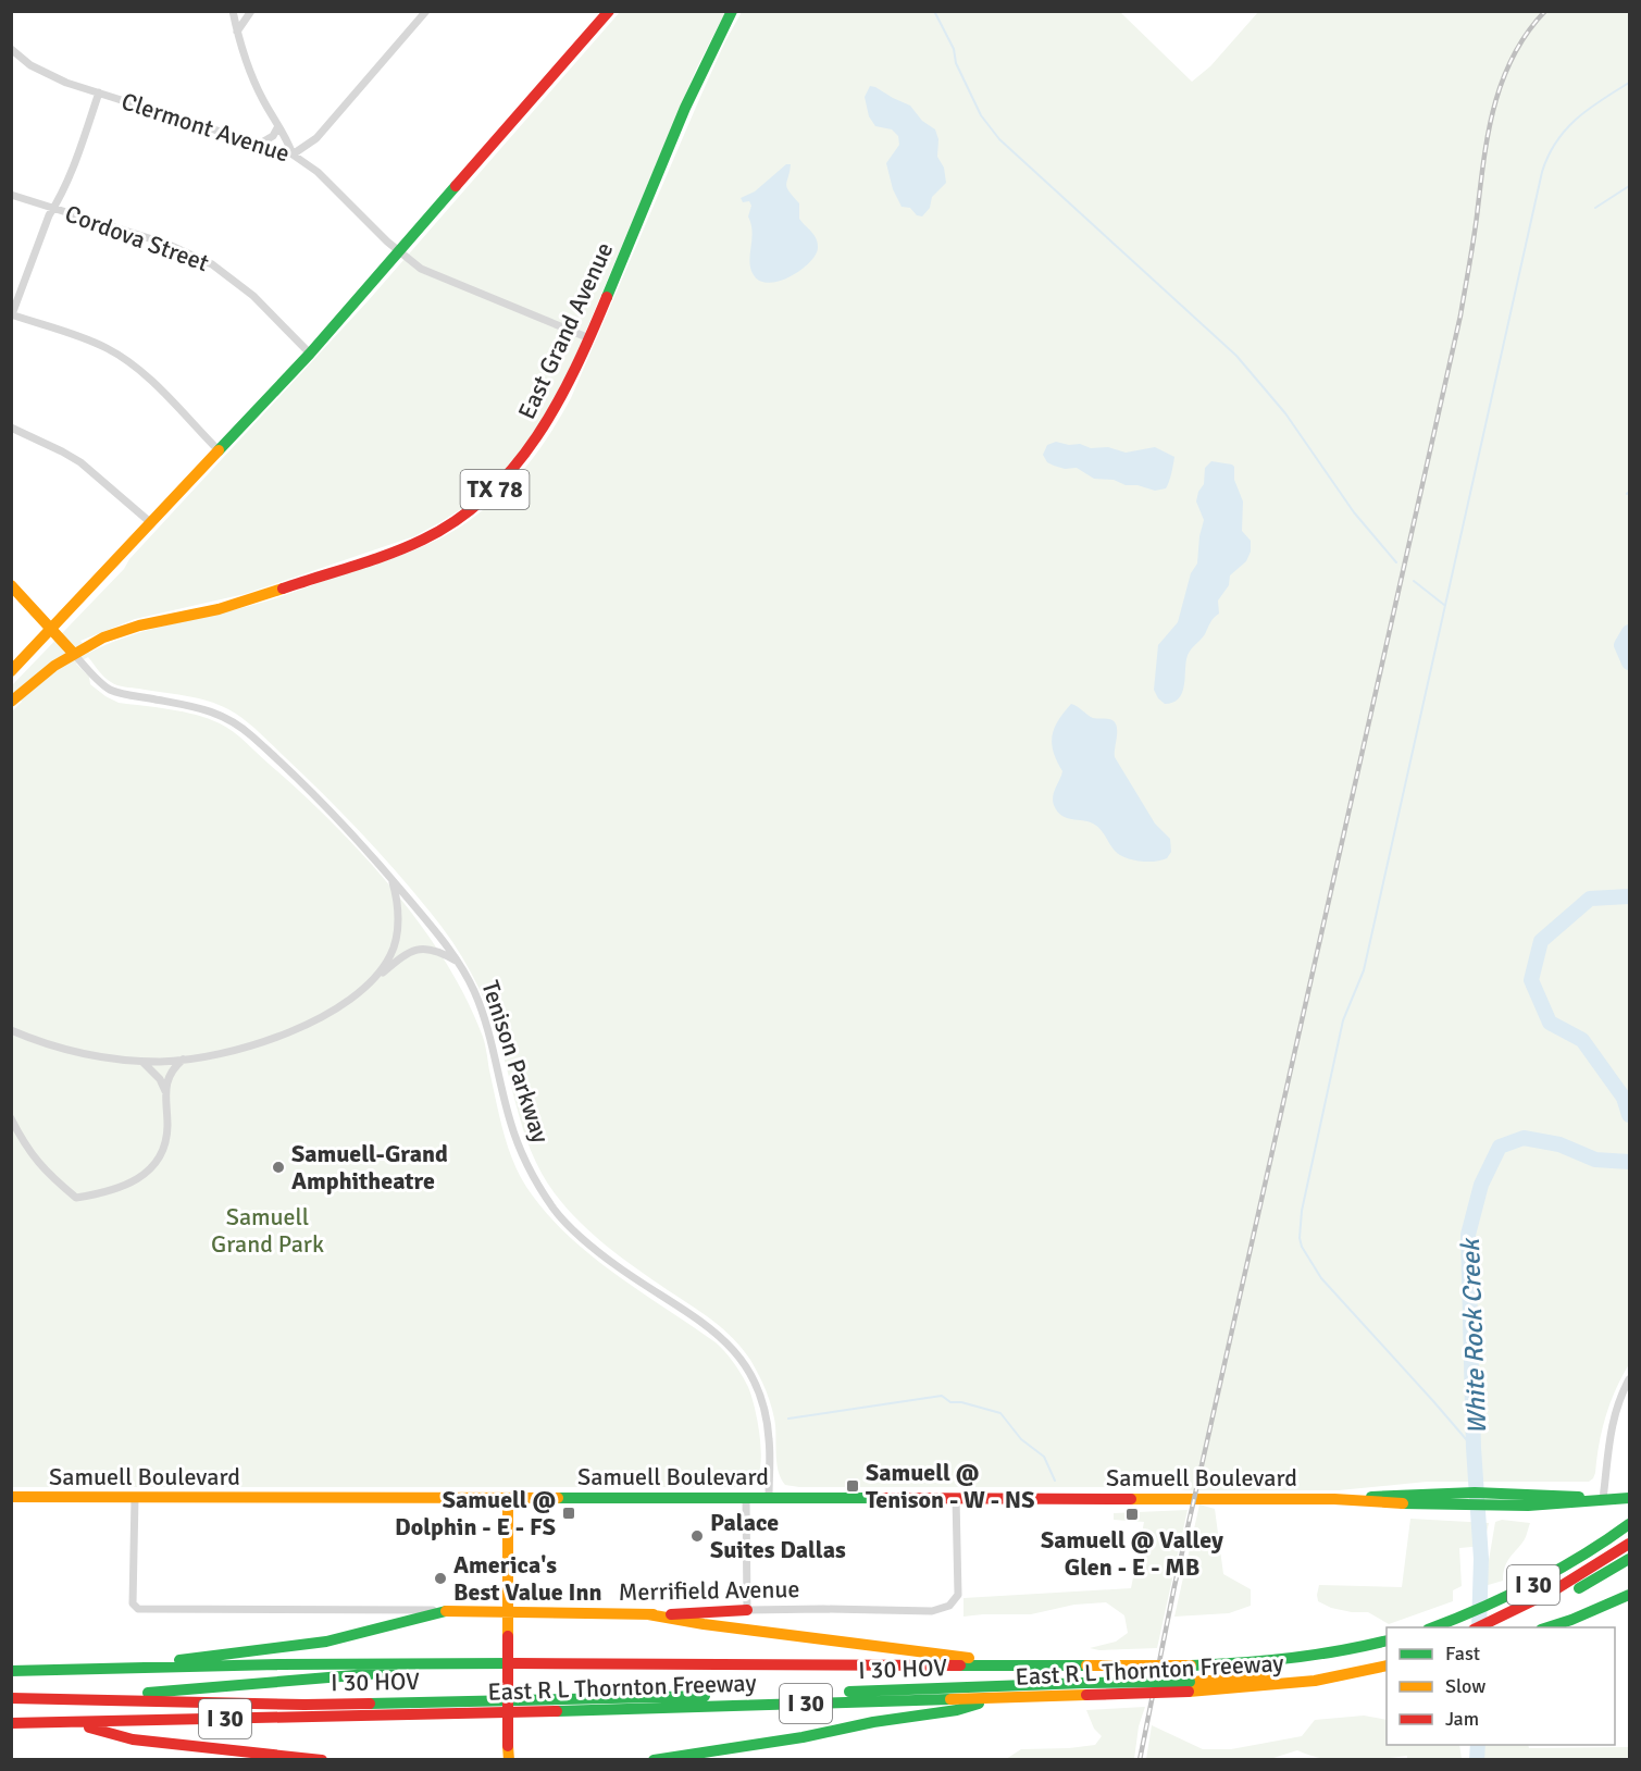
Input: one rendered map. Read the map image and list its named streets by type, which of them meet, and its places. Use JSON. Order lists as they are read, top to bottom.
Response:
{
  "streets": {
    "main road": [
      "East Grand Avenue",
      "TX 78",
      "Tenison Parkway",
      "Samuell Boulevard",
      "I 30",
      "Merrifield Avenue",
      "I 30 HOV",
      "East R L Thornton Freeway"
    ],
    "street": ["Clermont Avenue", "Cordova Street"]
  },
  "crossings": [
    ["Clermont Avenue", "East Grand Avenue"],
    ["East Grand Avenue", "Tenison Parkway"],
    ["Tenison Parkway", "Samuell Boulevard"],
    ["Samuell Boulevard", "Merrifield Avenue"],
    ["I 30 HOV", "East R L Thornton Freeway"]
  ],
  "water": ["White Rock Creek"],
  "parks": ["Samuell Grand Park"],
  "places": {
    "other": ["Samuell-Grand Amphitheatre", "Palace Suites Dallas", "America's Best Value Inn"],
    "transit": ["Samuell @ Tenison - W - NS", "Samuell @ Dolphin - E - FS", "Samuell @ Valley Glen - E - MB"]
  },
  "legend": ["Fast", "Slow", "Jam"]
}
